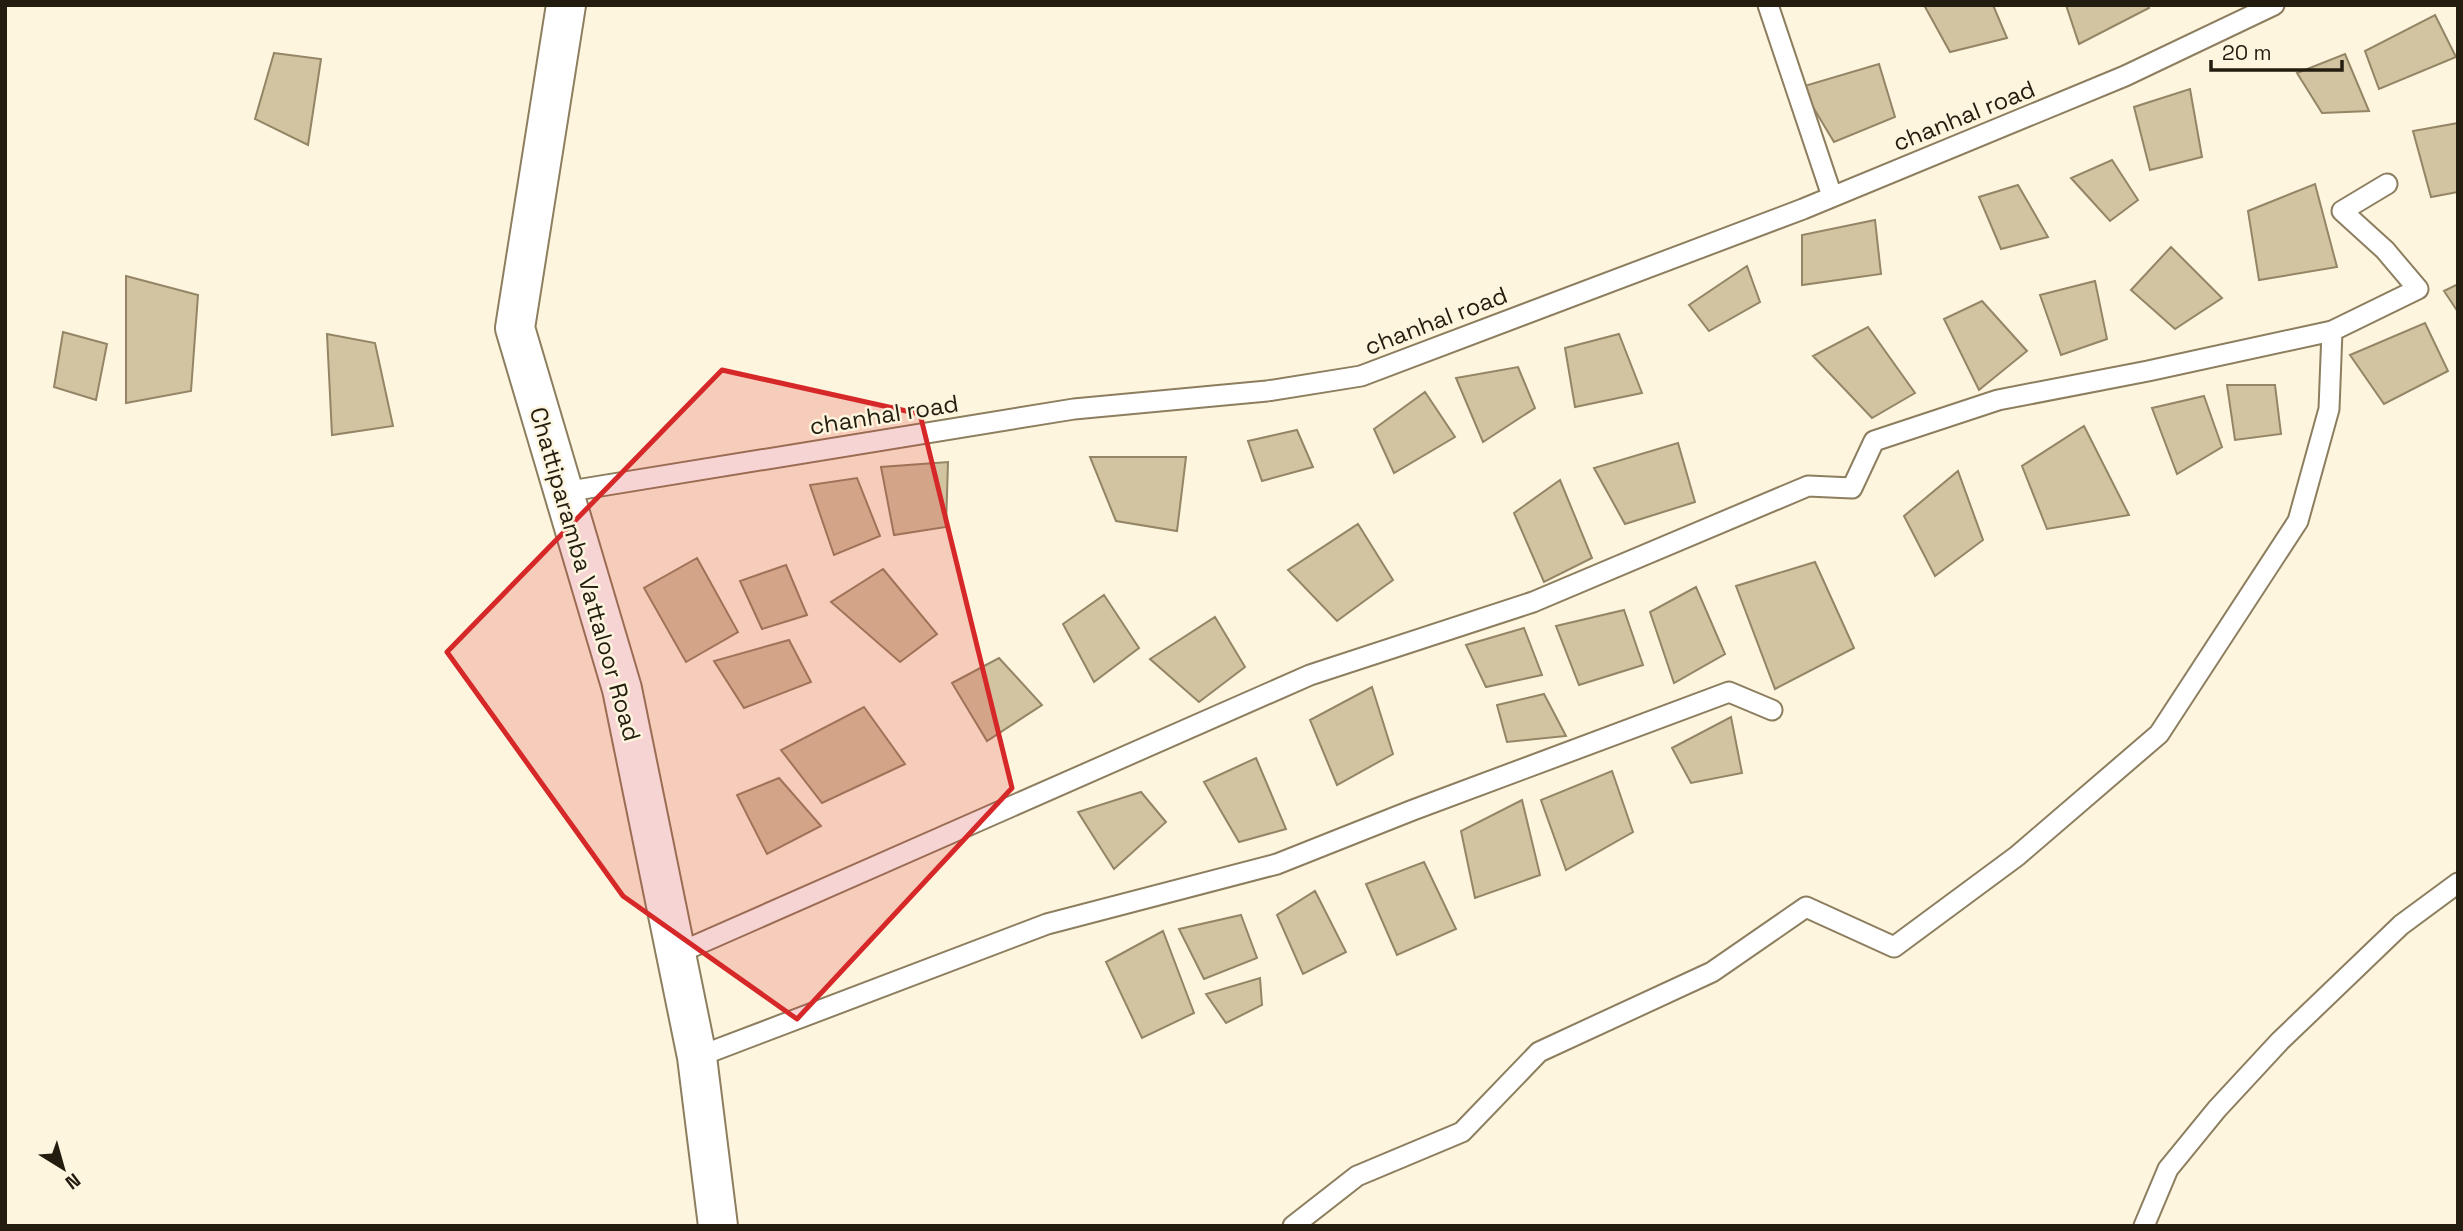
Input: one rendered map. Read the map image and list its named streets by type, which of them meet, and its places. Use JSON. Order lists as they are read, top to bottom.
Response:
{
  "streets": {
    "street": ["Chattiparamba Vattaloor Road"],
    "lane": ["chanhal road"]
  },
  "crossings": [
    ["chanhal road", "Chattiparamba Vattaloor Road"]
  ],
  "scale_bar": "20 m",
  "north": "bottom right"
}
